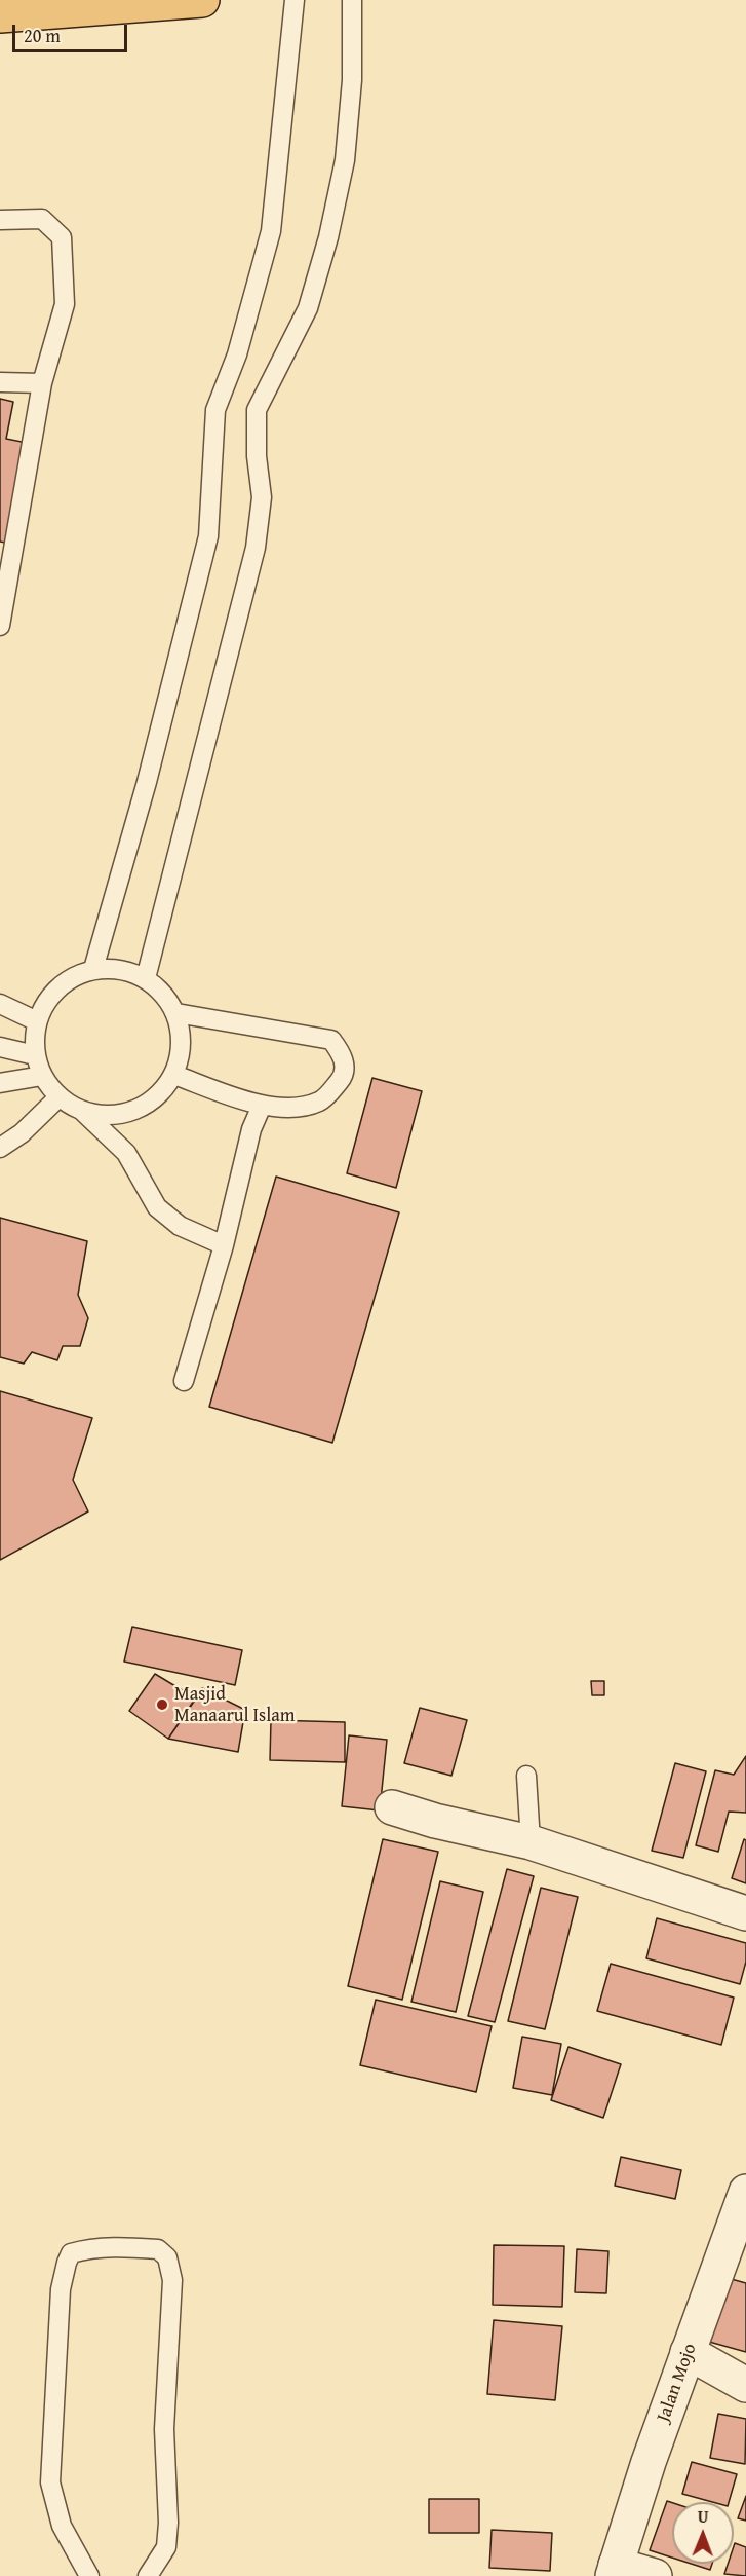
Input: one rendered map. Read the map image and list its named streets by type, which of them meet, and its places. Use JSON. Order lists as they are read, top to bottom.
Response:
{
  "streets": {
    "street": ["Jalan Mojo"]
  },
  "places": ["Masjid Manaarul Islam"],
  "scale_bar": "20 m",
  "north": "top"
}
